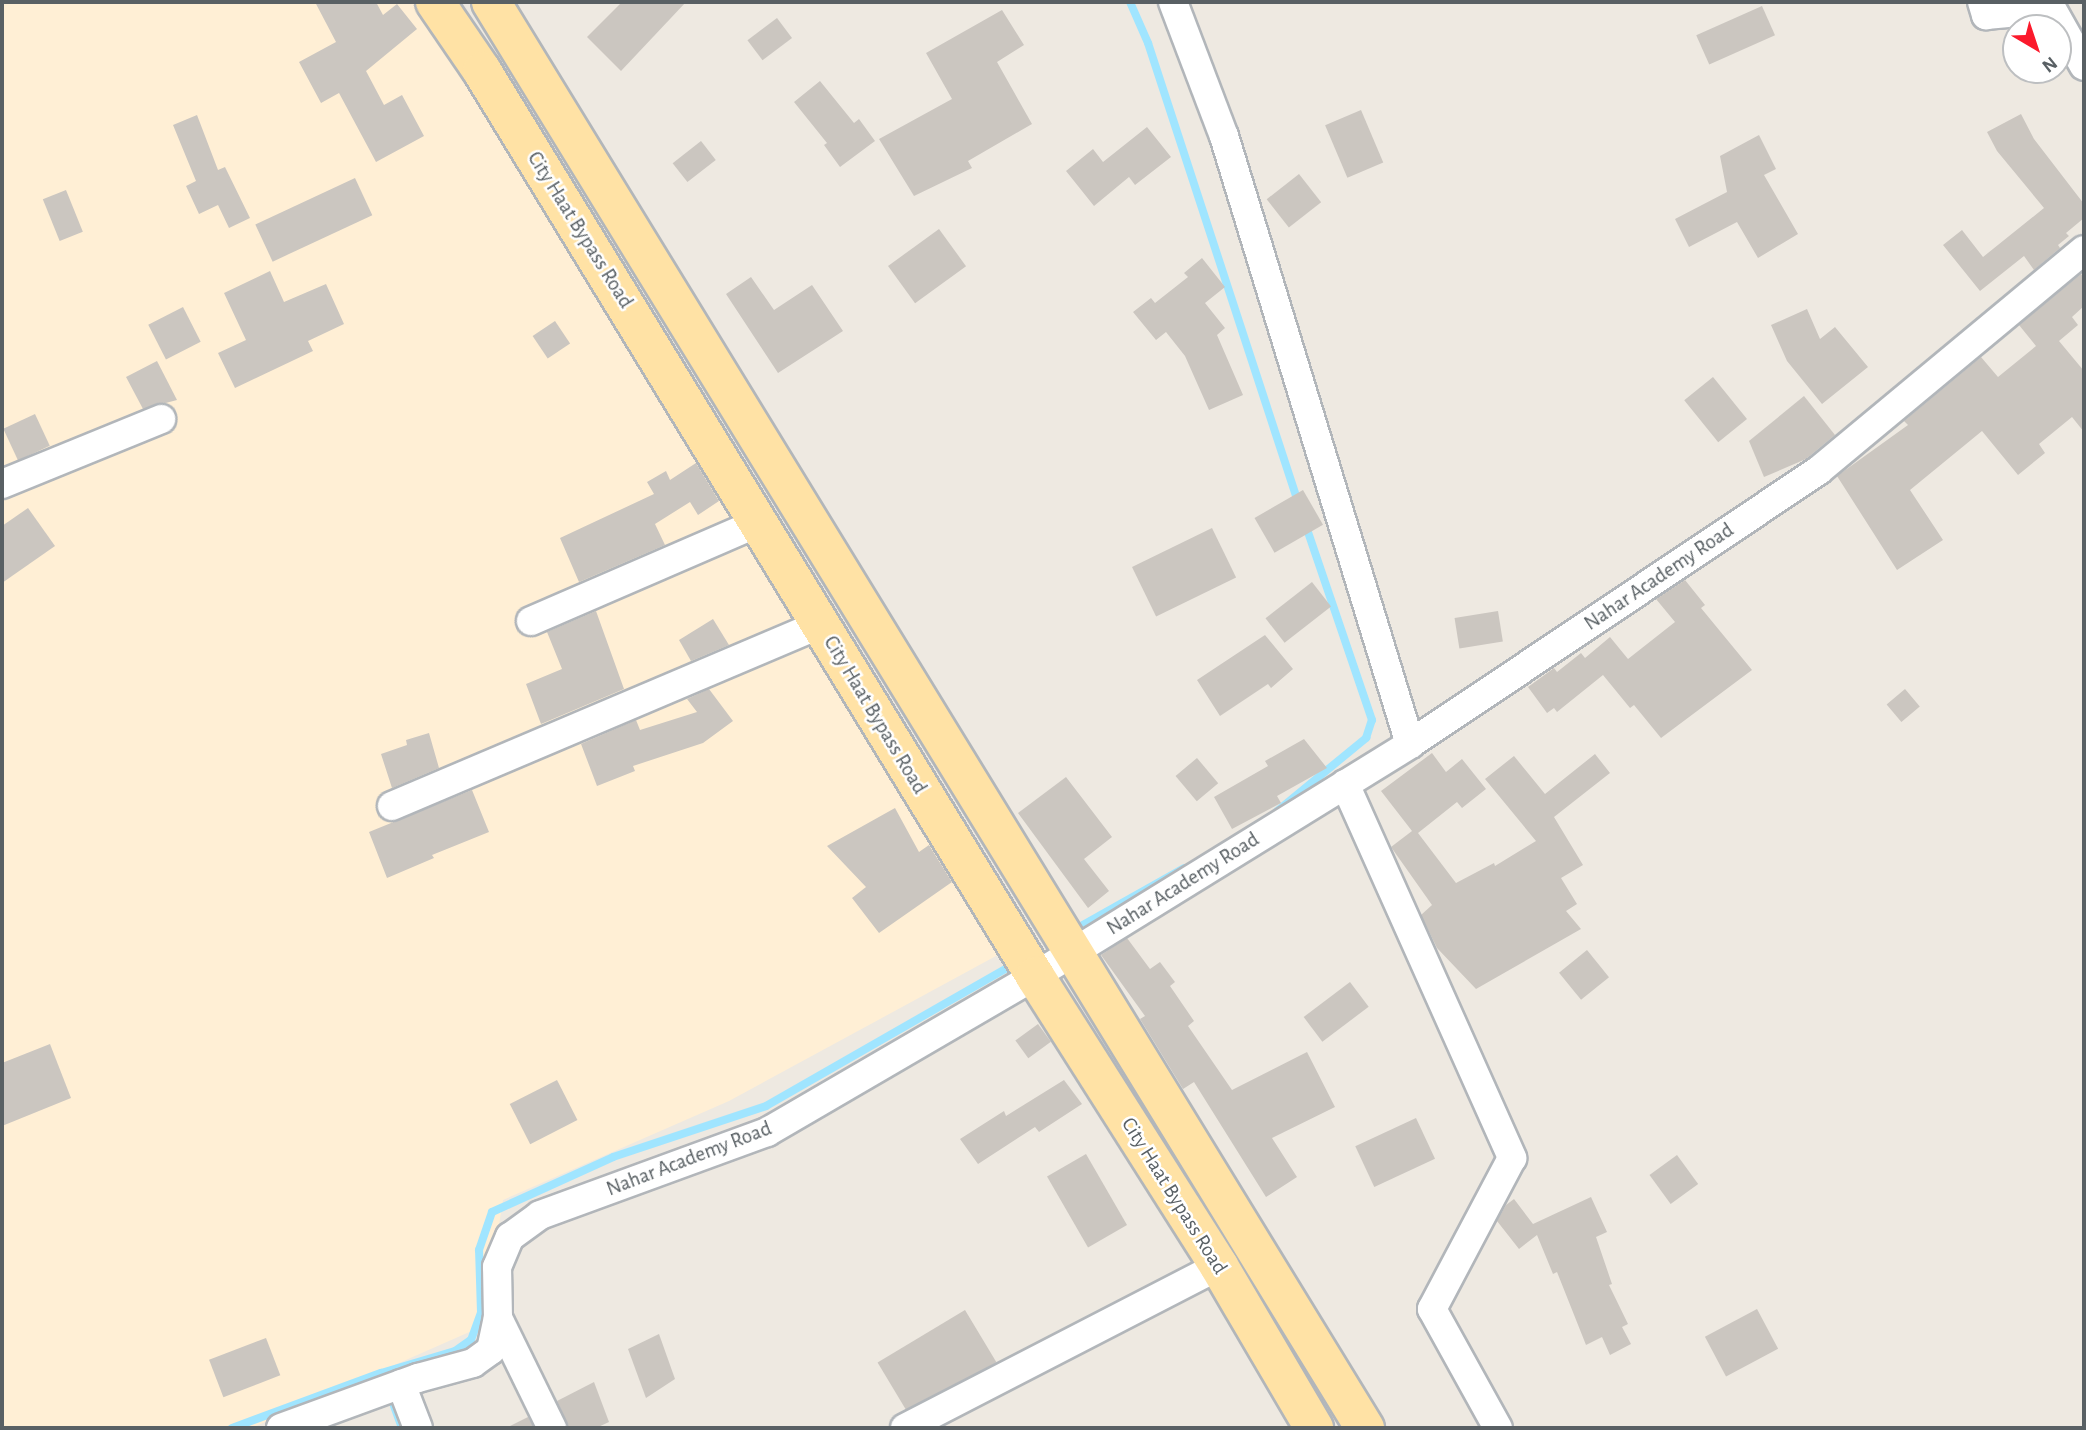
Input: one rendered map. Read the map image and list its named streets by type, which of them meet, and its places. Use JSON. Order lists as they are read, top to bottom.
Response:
{
  "streets": {
    "main road": ["City Haat Bypass Road"],
    "street": ["Nahar Academy Road"]
  },
  "crossings": [
    ["City Haat Bypass Road", "Nahar Academy Road"]
  ],
  "north": "bottom right"
}
